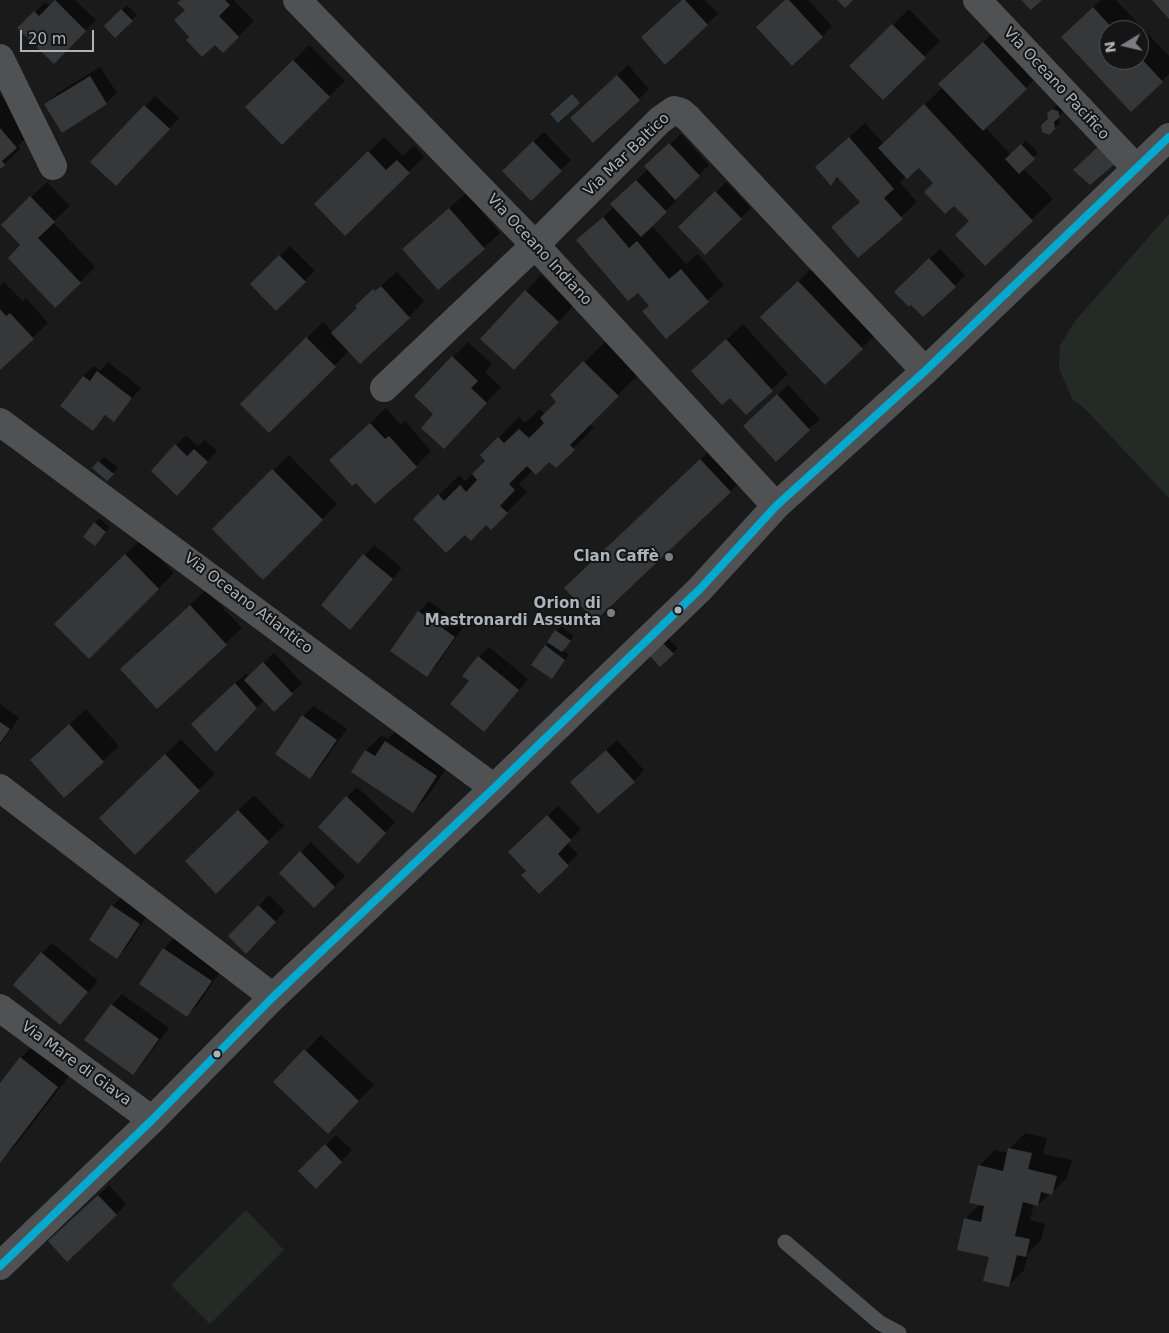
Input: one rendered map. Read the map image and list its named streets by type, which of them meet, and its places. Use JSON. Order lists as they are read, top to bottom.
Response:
{
  "streets": {
    "street": [
      "Via Oceano Pacifico",
      "Via Mar Baltico",
      "Via Oceano Indiano",
      "Via Oceano Atlantico",
      "Via Mare di Giava"
    ]
  },
  "crossings": [
    ["Via Mar Baltico", "Via Oceano Indiano"]
  ],
  "places": ["Clan Caffè", "Orion di Mastronardi Assunta"],
  "scale_bar": "20 m",
  "north": "left"
}
